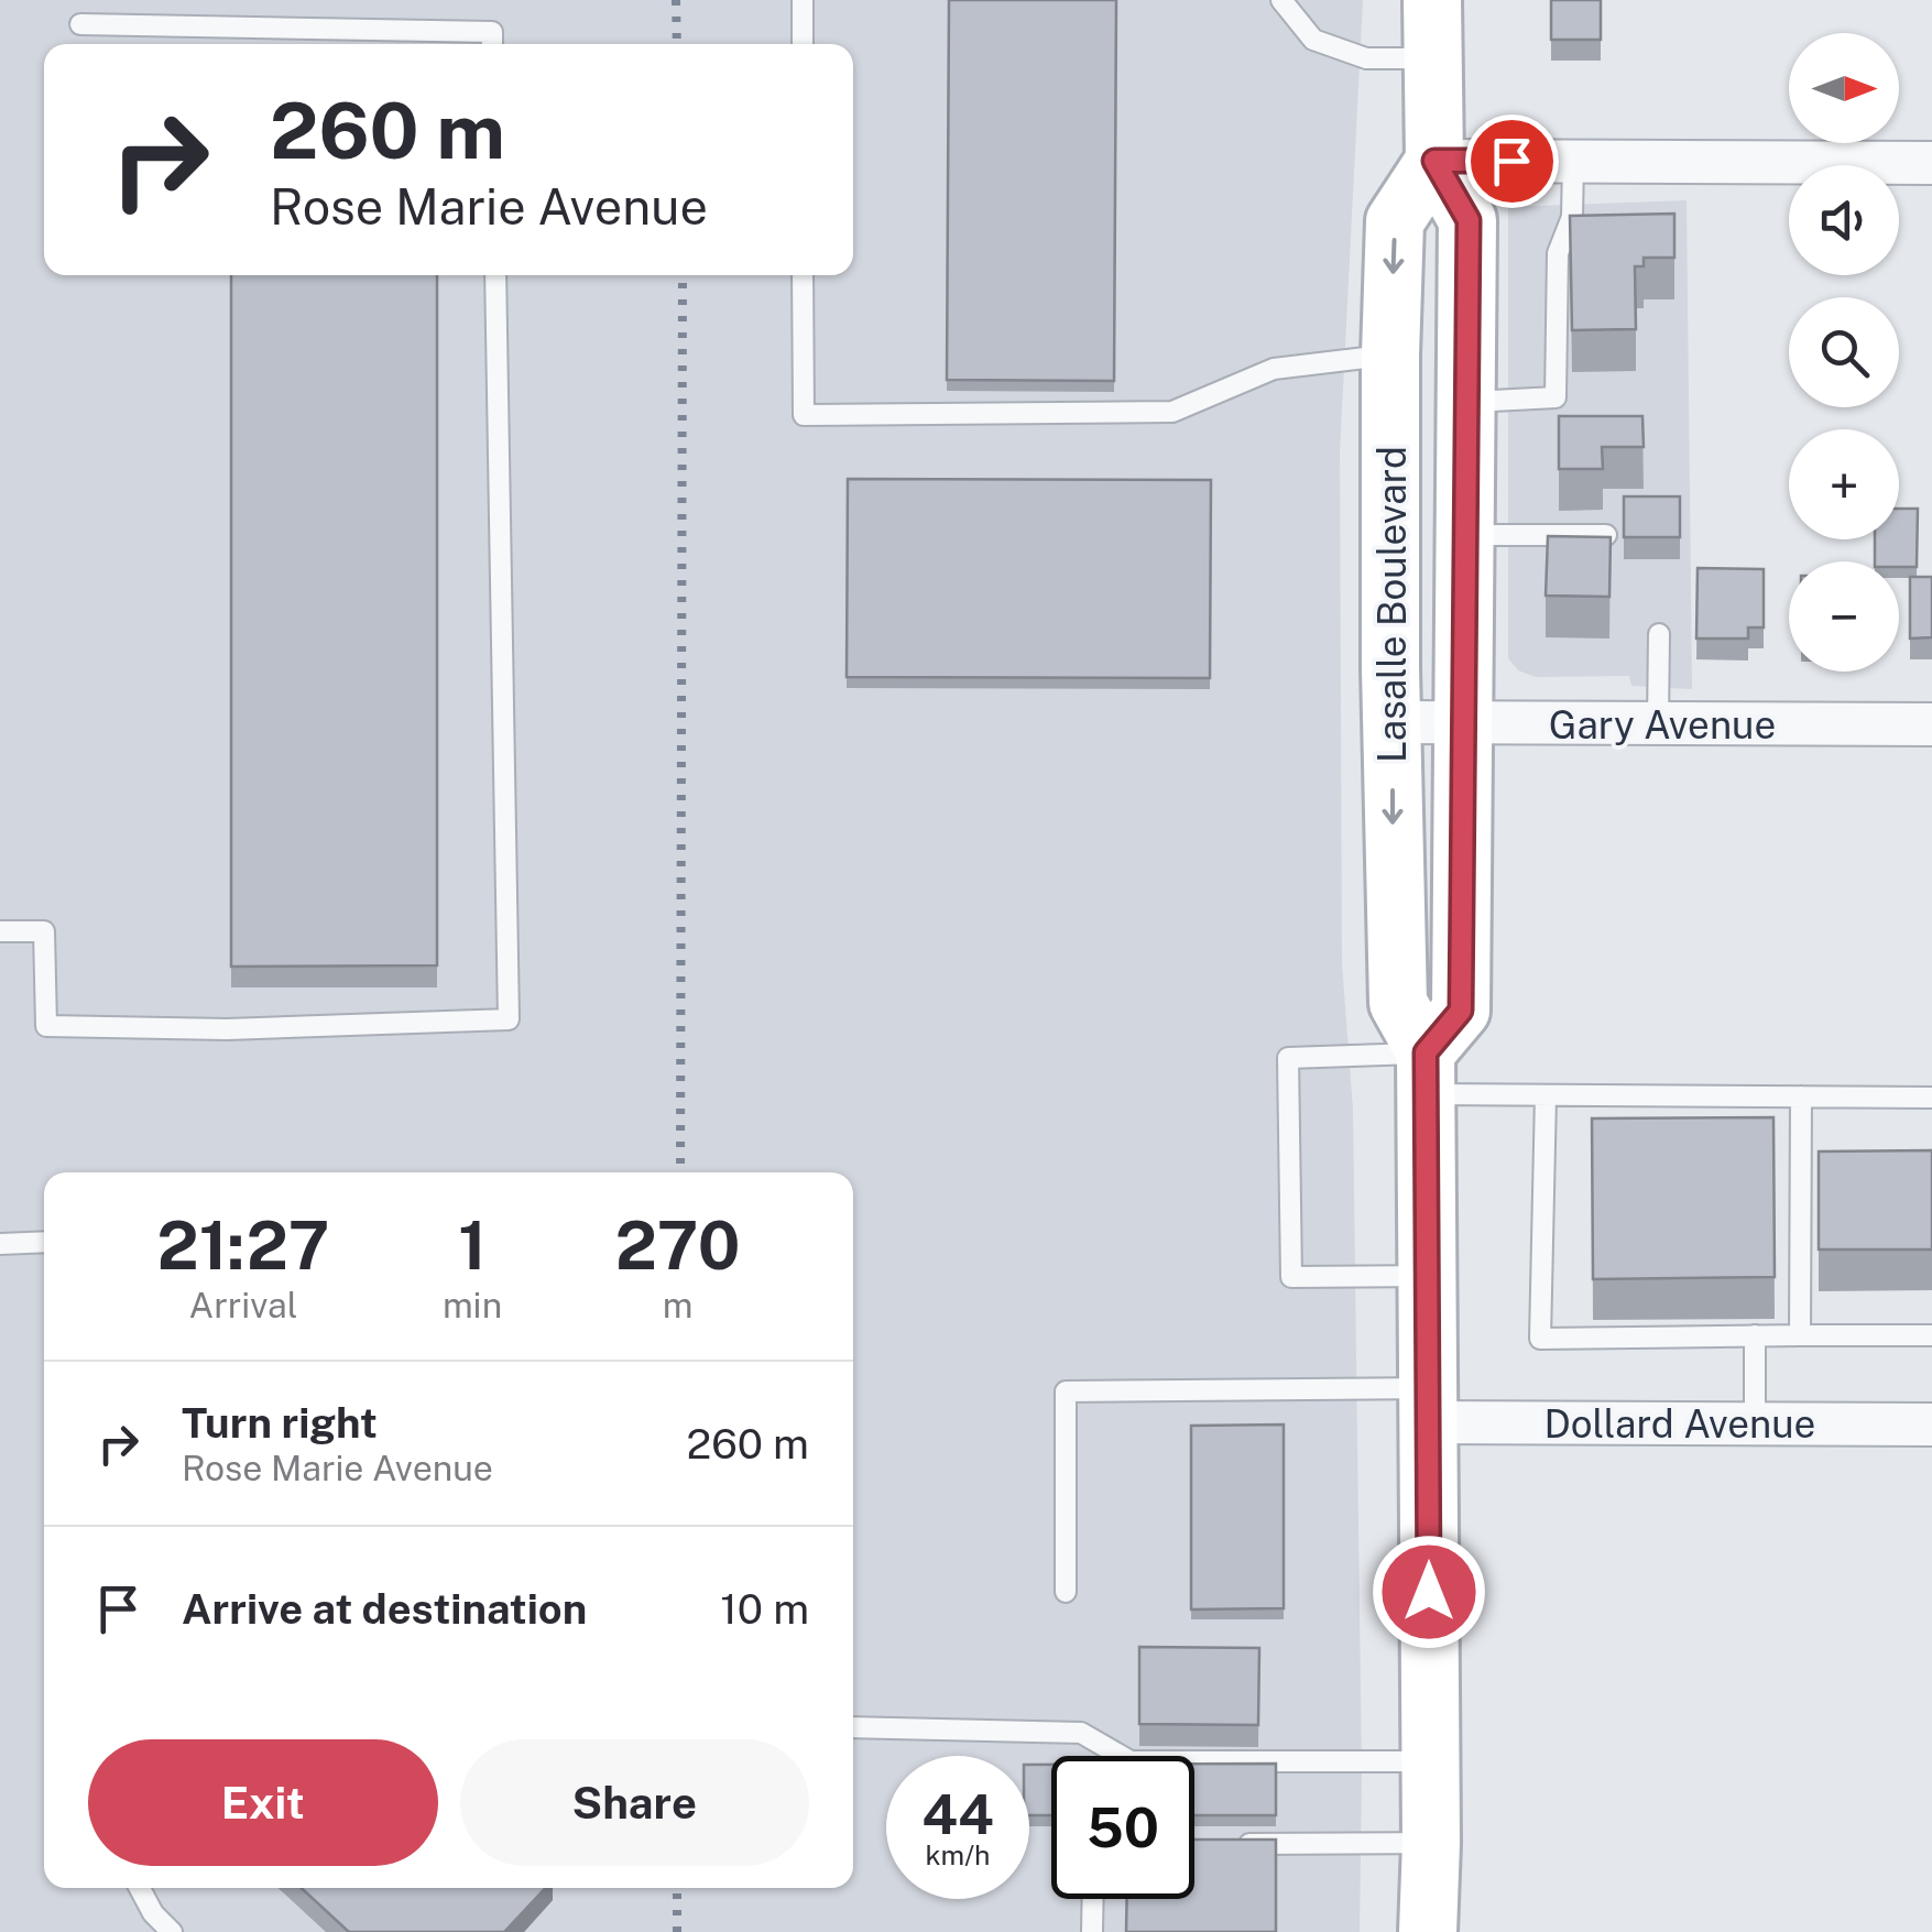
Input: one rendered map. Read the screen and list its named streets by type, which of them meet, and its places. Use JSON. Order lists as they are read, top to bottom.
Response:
{
  "streets": {
    "main road": ["Lasalle Boulevard"],
    "street": ["Gary Avenue", "Dollard Avenue"]
  },
  "crossings": [
    ["Lasalle Boulevard", "Gary Avenue"],
    ["Lasalle Boulevard", "Dollard Avenue"]
  ],
  "north": "right",
  "page": {
    "map_buttons": ["+", "−"],
    "turn": ["260 m", "Rose Marie Avenue"],
    "eta": [
      "21:27",
      "Arrival",
      "1",
      "min",
      "270",
      "m"
    ],
    "list": [
      {
        "name": "Turn right",
        "note": "Rose Marie Avenue",
        "value": "260 m"
      },
      {
        "name": "Arrive at destination",
        "value": "10 m"
      }
    ],
    "buttons": ["Exit", "Share"],
    "speed": "44 km/h",
    "limit": "50"
  }
}
